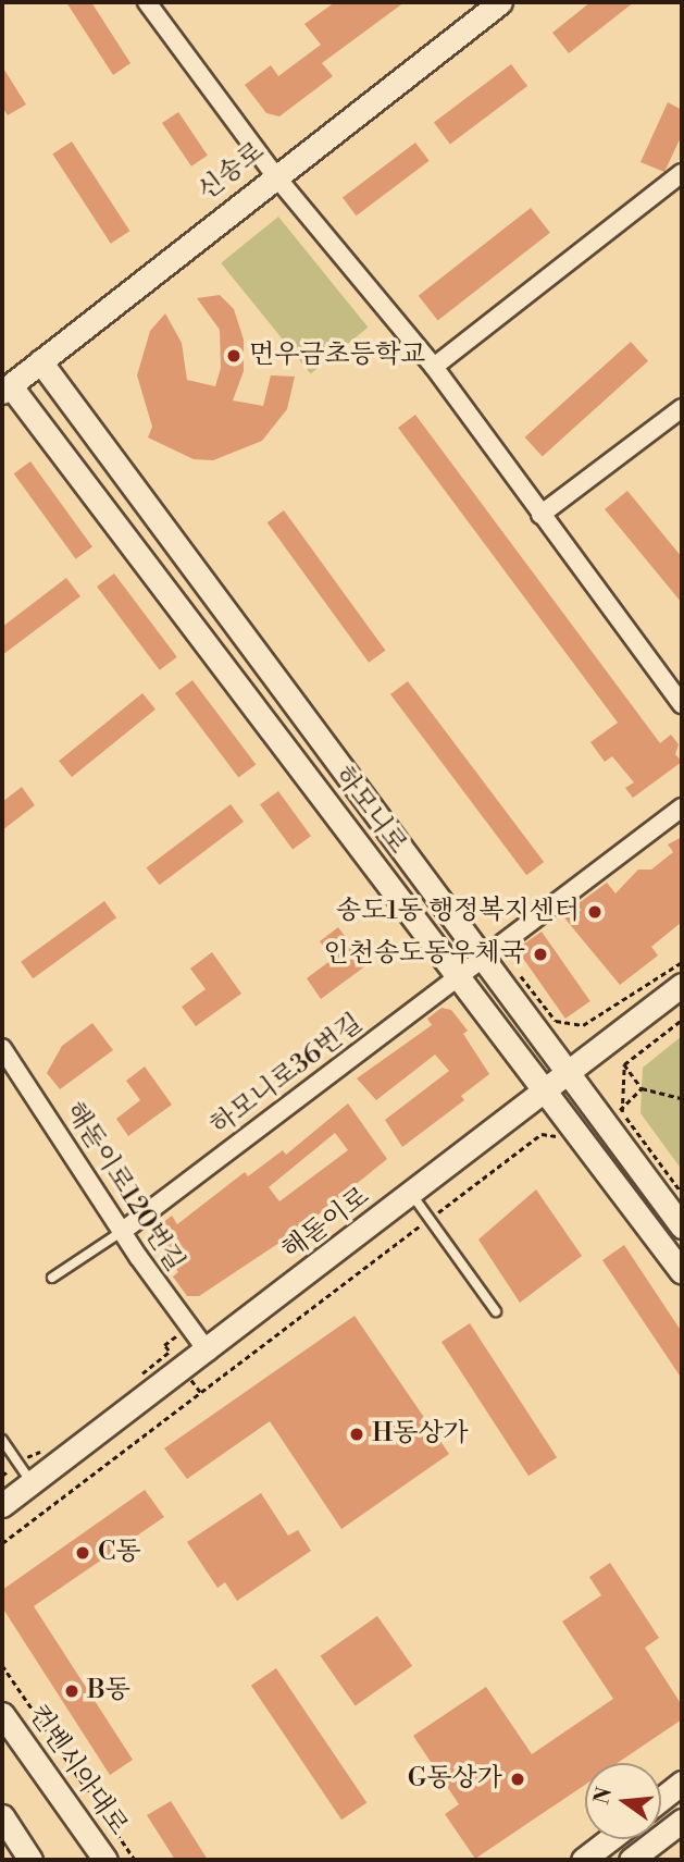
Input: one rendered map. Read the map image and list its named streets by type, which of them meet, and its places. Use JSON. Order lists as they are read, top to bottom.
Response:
{
  "streets": {
    "street": [
      "신송로",
      "하모니로",
      "하모니로36번길",
      "해돋이로120번길",
      "해돋이로",
      "컨벤시아대로"
    ]
  },
  "crossings": [
    ["신송로", "하모니로"],
    ["하모니로", "하모니로36번길"],
    ["하모니로", "해돋이로"],
    ["하모니로36번길", "해돋이로120번길"],
    ["해돋이로120번길", "해돋이로"]
  ],
  "places": [
    "먼우금초등학교",
    "송도1동 행정복지센터",
    "인천송도동우체국",
    "H동상가",
    "C동",
    "B동",
    "G동상가"
  ],
  "north": "left"
}
